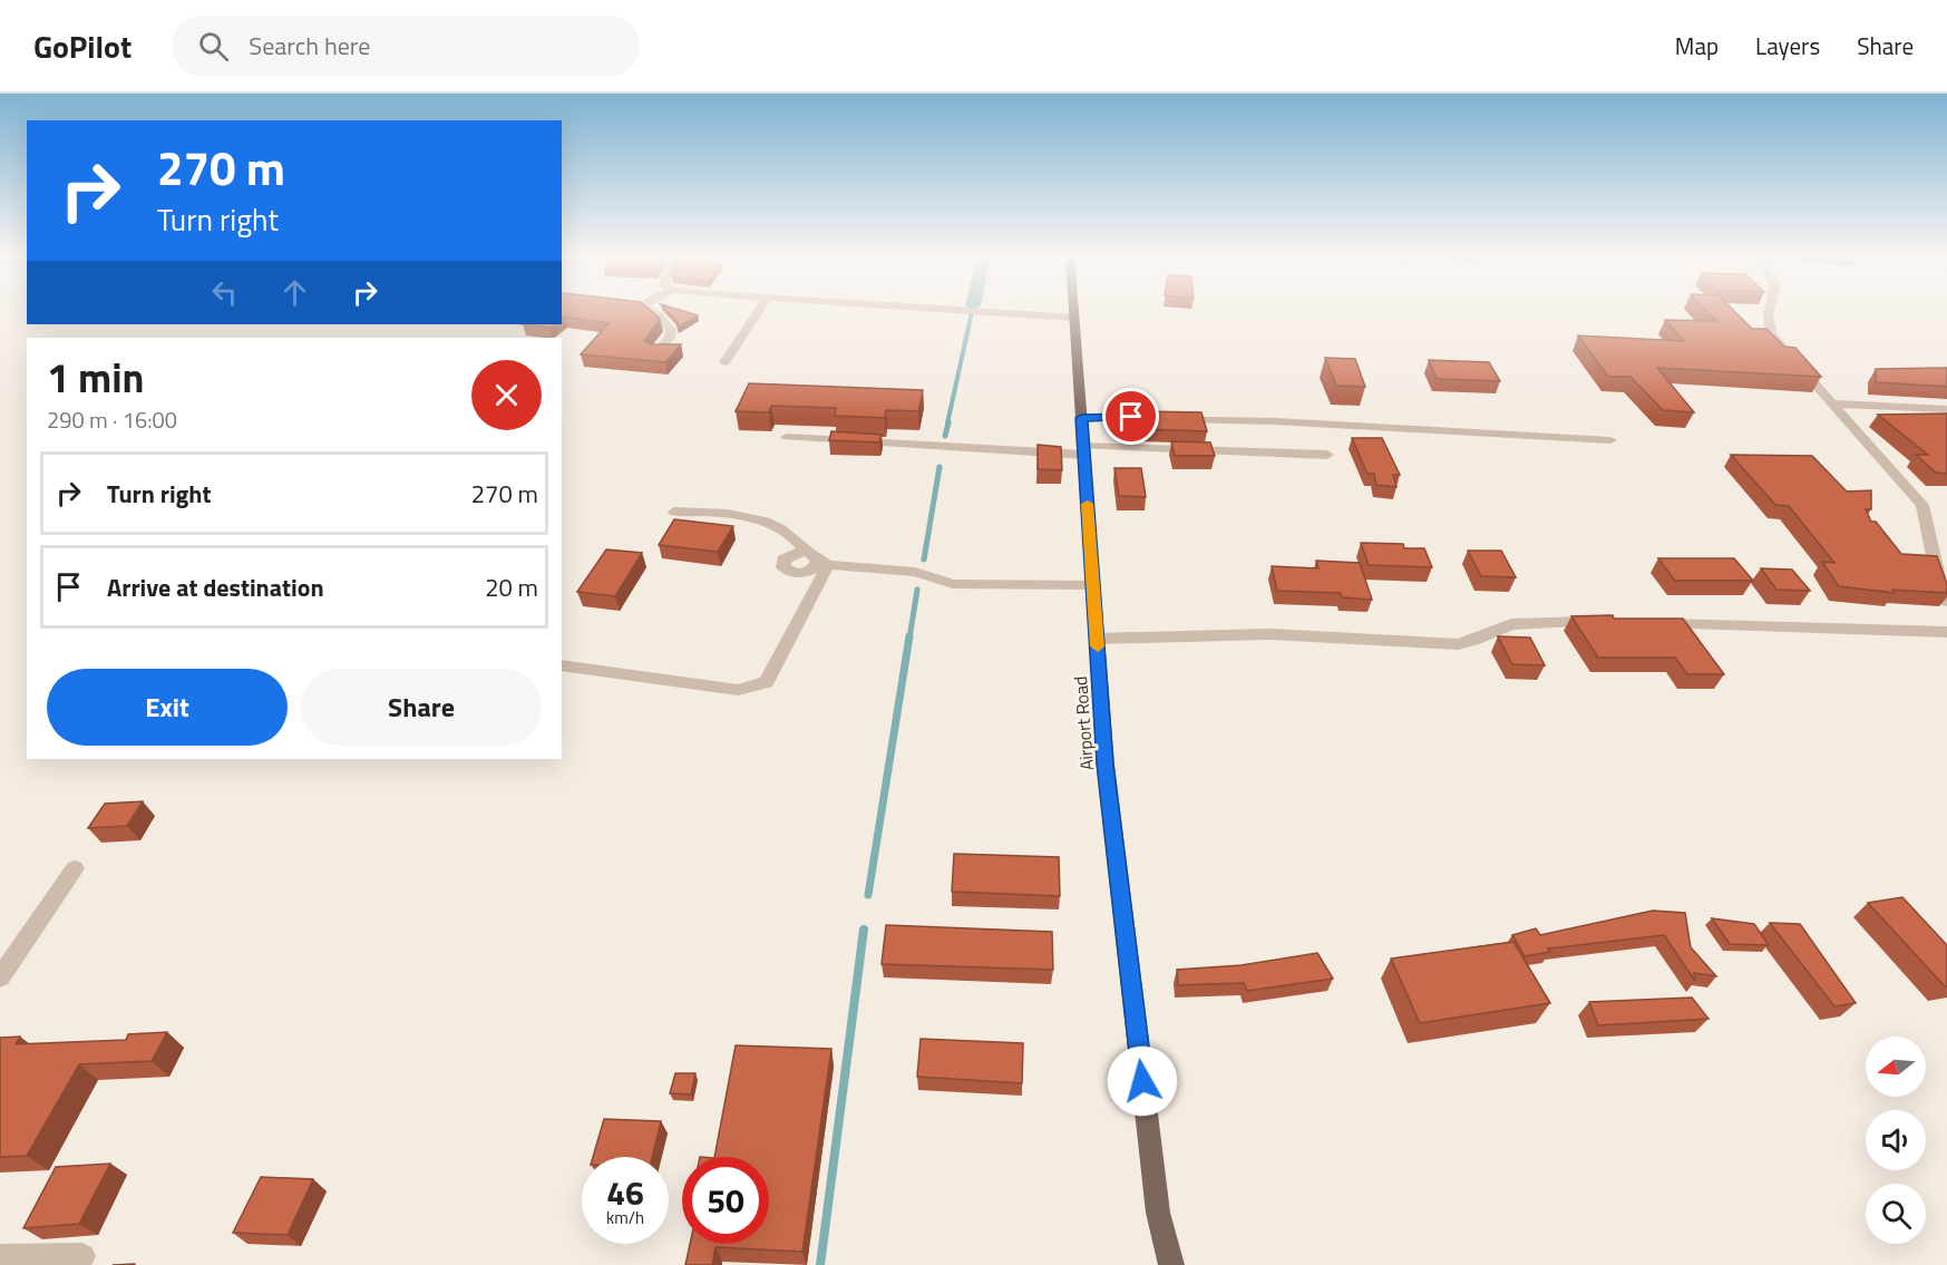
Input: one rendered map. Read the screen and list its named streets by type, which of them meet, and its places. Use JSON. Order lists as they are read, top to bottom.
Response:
{
  "streets": {
    "main road": ["Airport Road"]
  },
  "north": "left",
  "page": {
    "header": "GoPilot",
    "search": "Search here",
    "nav": ["Map", "Layers", "Share"],
    "turn": ["270 m", "Turn right"],
    "heading": ["1 min", "290 m · 16:00"],
    "list": [
      {
        "name": "Turn right",
        "value": "270 m"
      },
      {
        "name": "Arrive at destination",
        "value": "20 m"
      }
    ],
    "buttons": ["Exit", "Share"],
    "speed": "46 km/h",
    "limit": "50"
  }
}
